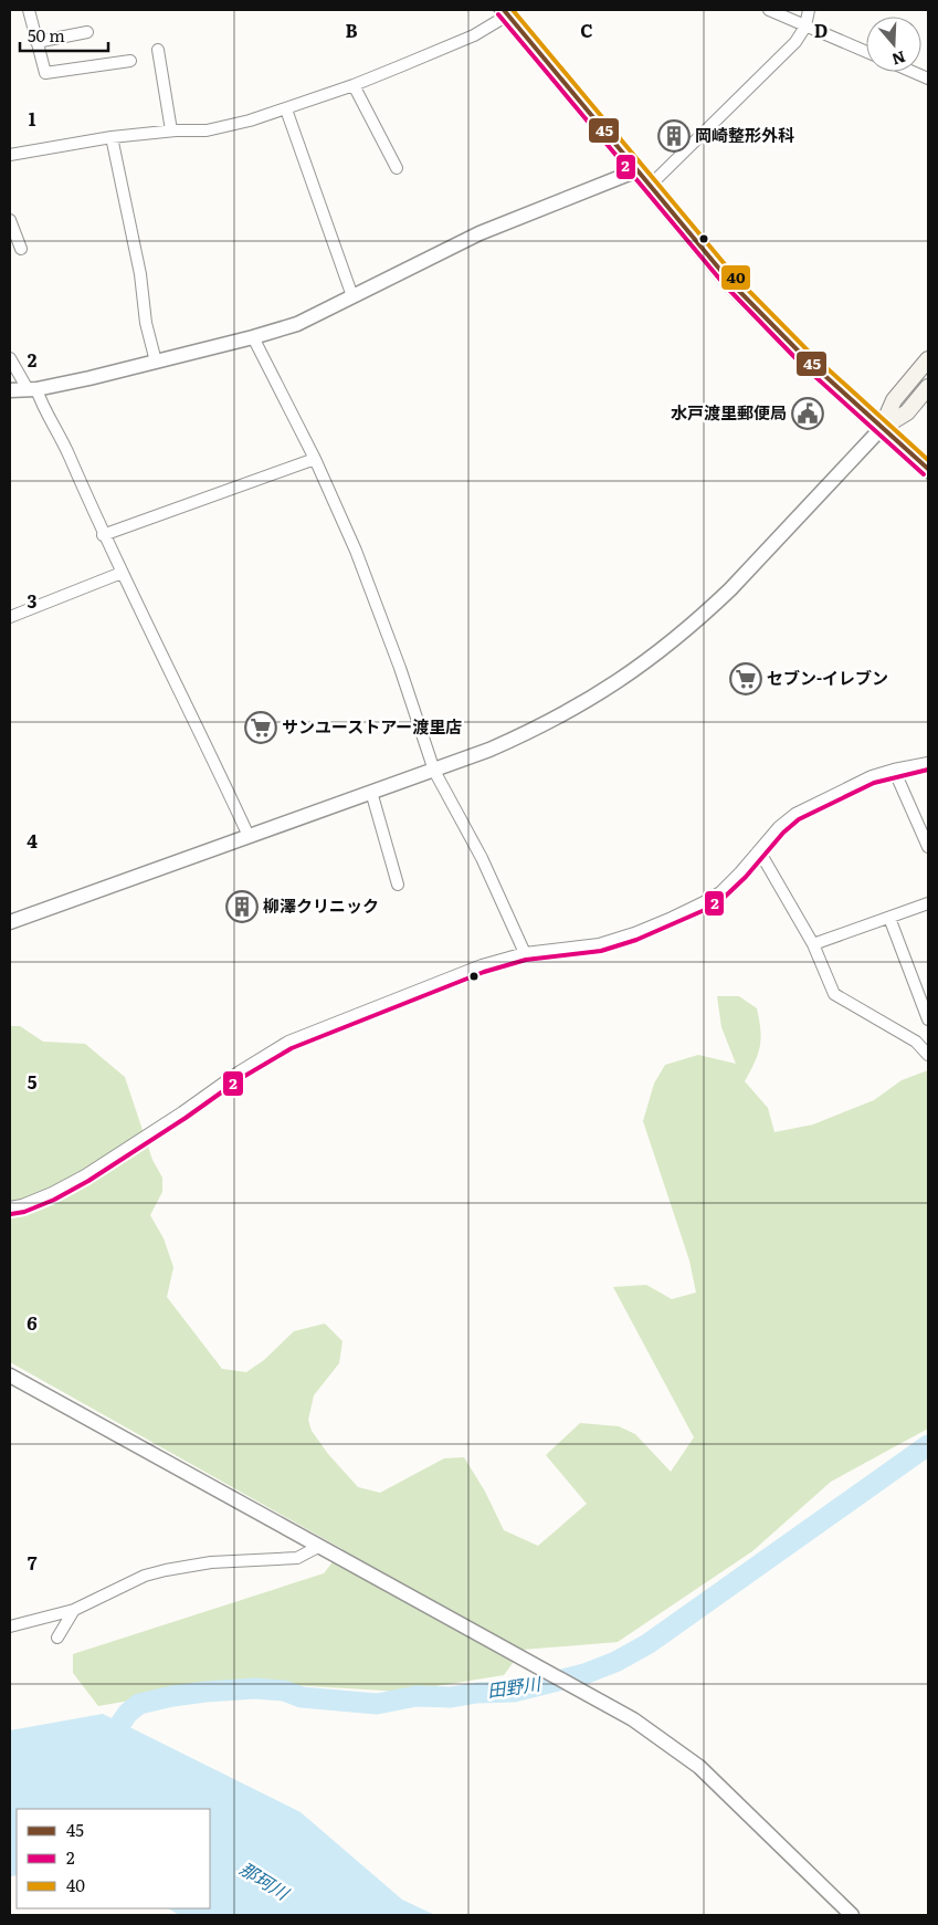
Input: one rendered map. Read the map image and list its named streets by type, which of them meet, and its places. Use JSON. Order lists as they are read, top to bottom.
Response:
{
  "water": ["田野川", "那珂川"],
  "places": {
    "building": ["岡崎整形外科", "柳澤クリニック"],
    "public building": ["水戸渡里郵便局"],
    "supermarket": ["セブン-イレブン", "サンユーストアー渡里店"]
  },
  "lines": ["transit line 45", "transit line 40", "transit line 2"],
  "legend": ["45", "2", "40"],
  "scale_bar": "50 m",
  "north": "bottom",
  "grid": {
    "columns": ["B", "C", "D"],
    "rows": [
      "1",
      "2",
      "3",
      "4",
      "5",
      "6",
      "7"
    ]
  }
}
